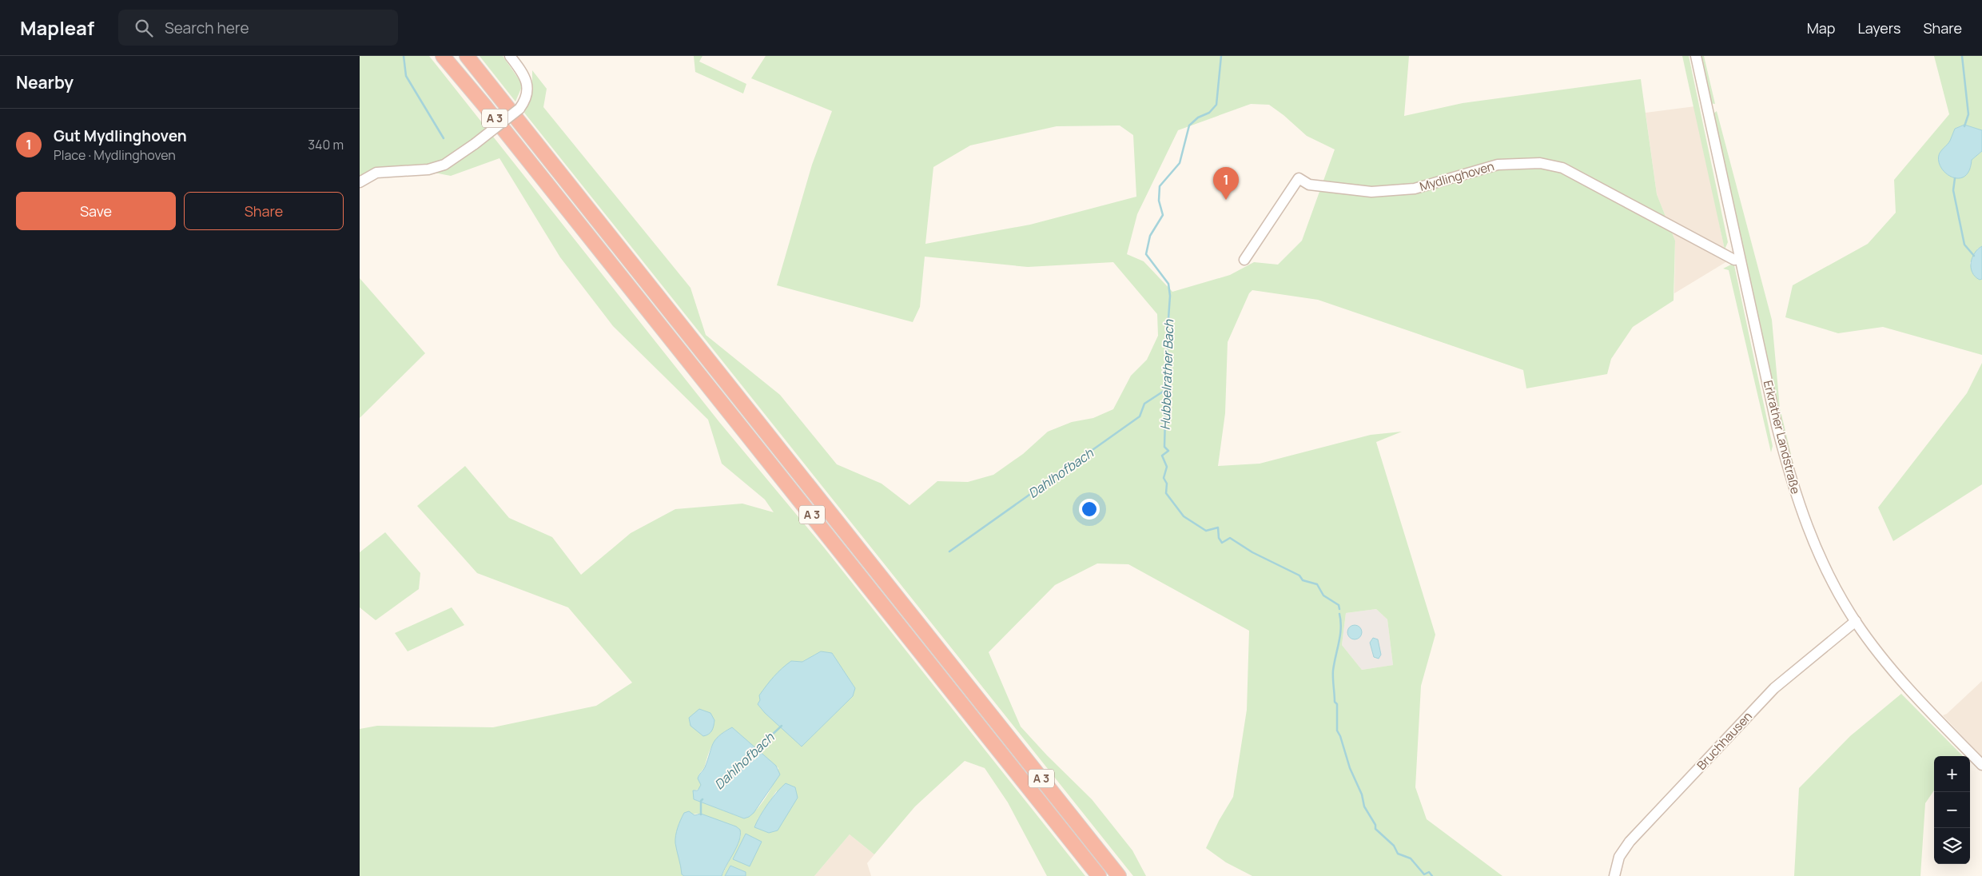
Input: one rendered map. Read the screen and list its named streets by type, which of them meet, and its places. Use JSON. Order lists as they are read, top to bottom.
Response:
{
  "streets": {
    "highway": ["A 3"],
    "street": ["Mydlinghoven", "Erkrather Landstraße", "Bruchhausen"]
  },
  "crossings": [
    ["Mydlinghoven", "Erkrather Landstraße"],
    ["Erkrather Landstraße", "Bruchhausen"]
  ],
  "water": ["Hubbelrather Bach", "Dahlhofbach"],
  "page": {
    "header": "Mapleaf",
    "search": "Search here",
    "nav": ["Map", "Layers", "Share"],
    "heading": "Nearby",
    "list": [
      {
        "mark": "1",
        "name": "Gut Mydlinghoven",
        "note": "Place · Mydlinghoven",
        "value": "340 m"
      }
    ],
    "pins": "1",
    "buttons": ["Save", "Share"],
    "map_buttons": ["+", "−"]
  }
}
